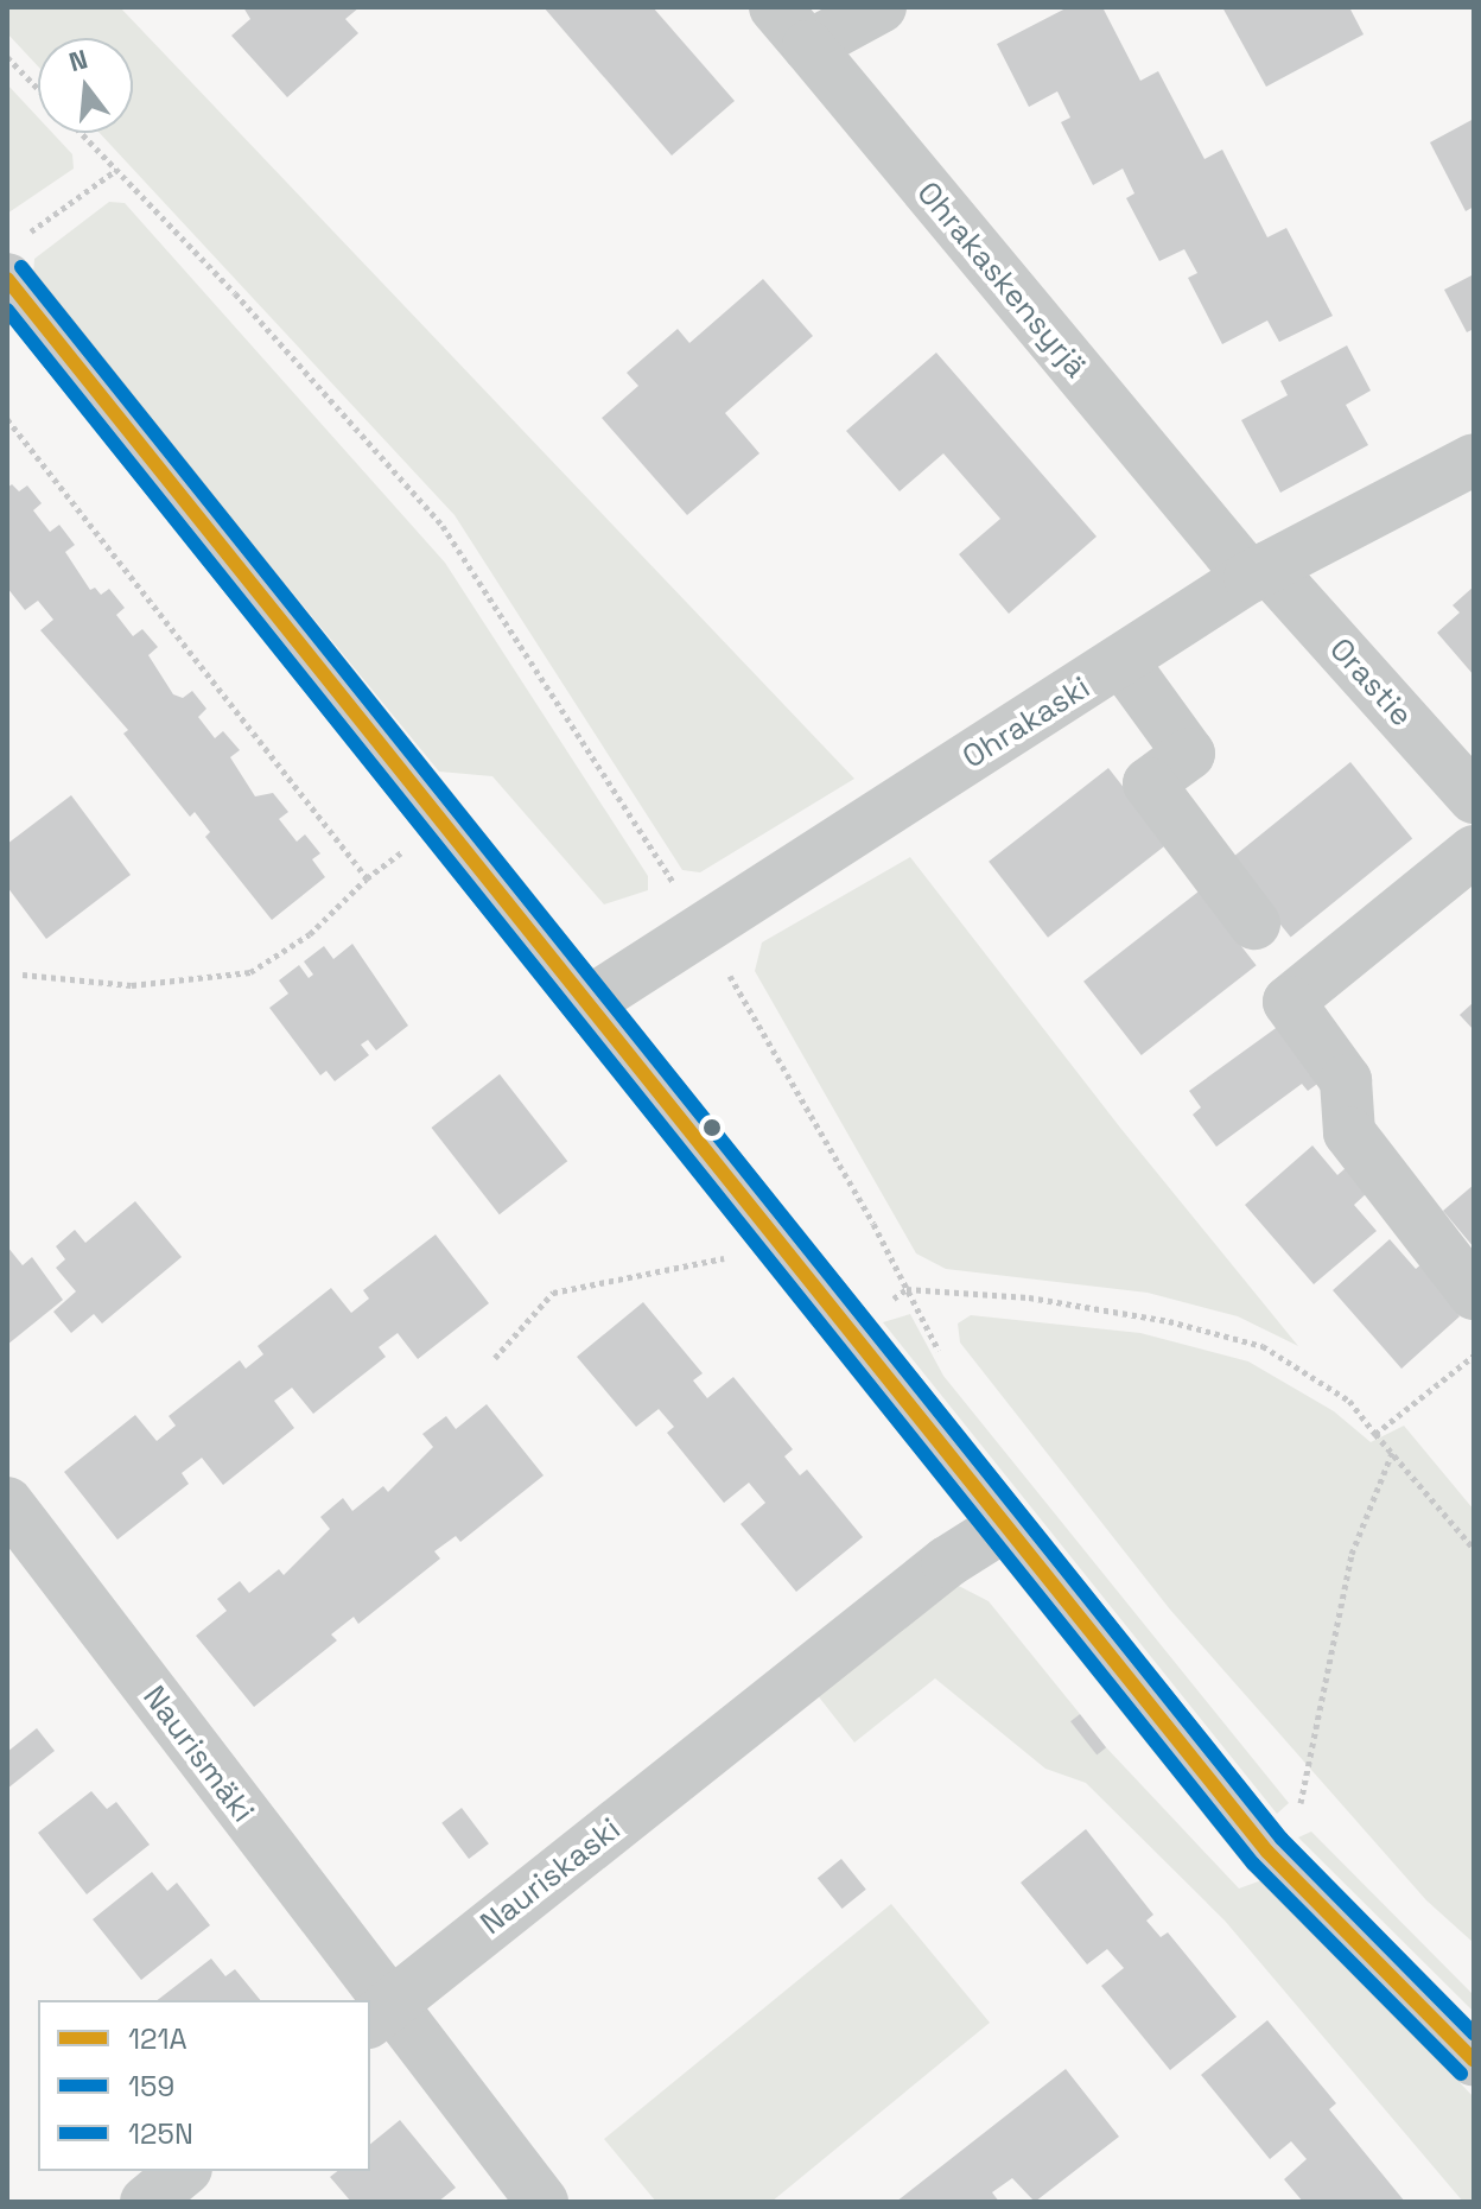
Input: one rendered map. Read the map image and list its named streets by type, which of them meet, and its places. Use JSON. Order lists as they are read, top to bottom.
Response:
{
  "streets": {
    "street": [
      "Ohrakaskensyrjä",
      "Orastie",
      "Ohrakaski",
      "Naurismäki",
      "Nauriskaski"
    ]
  },
  "crossings": [
    ["Ohrakaskensyrjä", "Orastie"],
    ["Ohrakaskensyrjä", "Ohrakaski"],
    ["Orastie", "Ohrakaski"],
    ["Naurismäki", "Nauriskaski"]
  ],
  "lines": ["transit line 125N", "transit line 121A", "transit line 159"],
  "legend": ["121A", "159", "125N"],
  "north": "top"
}
